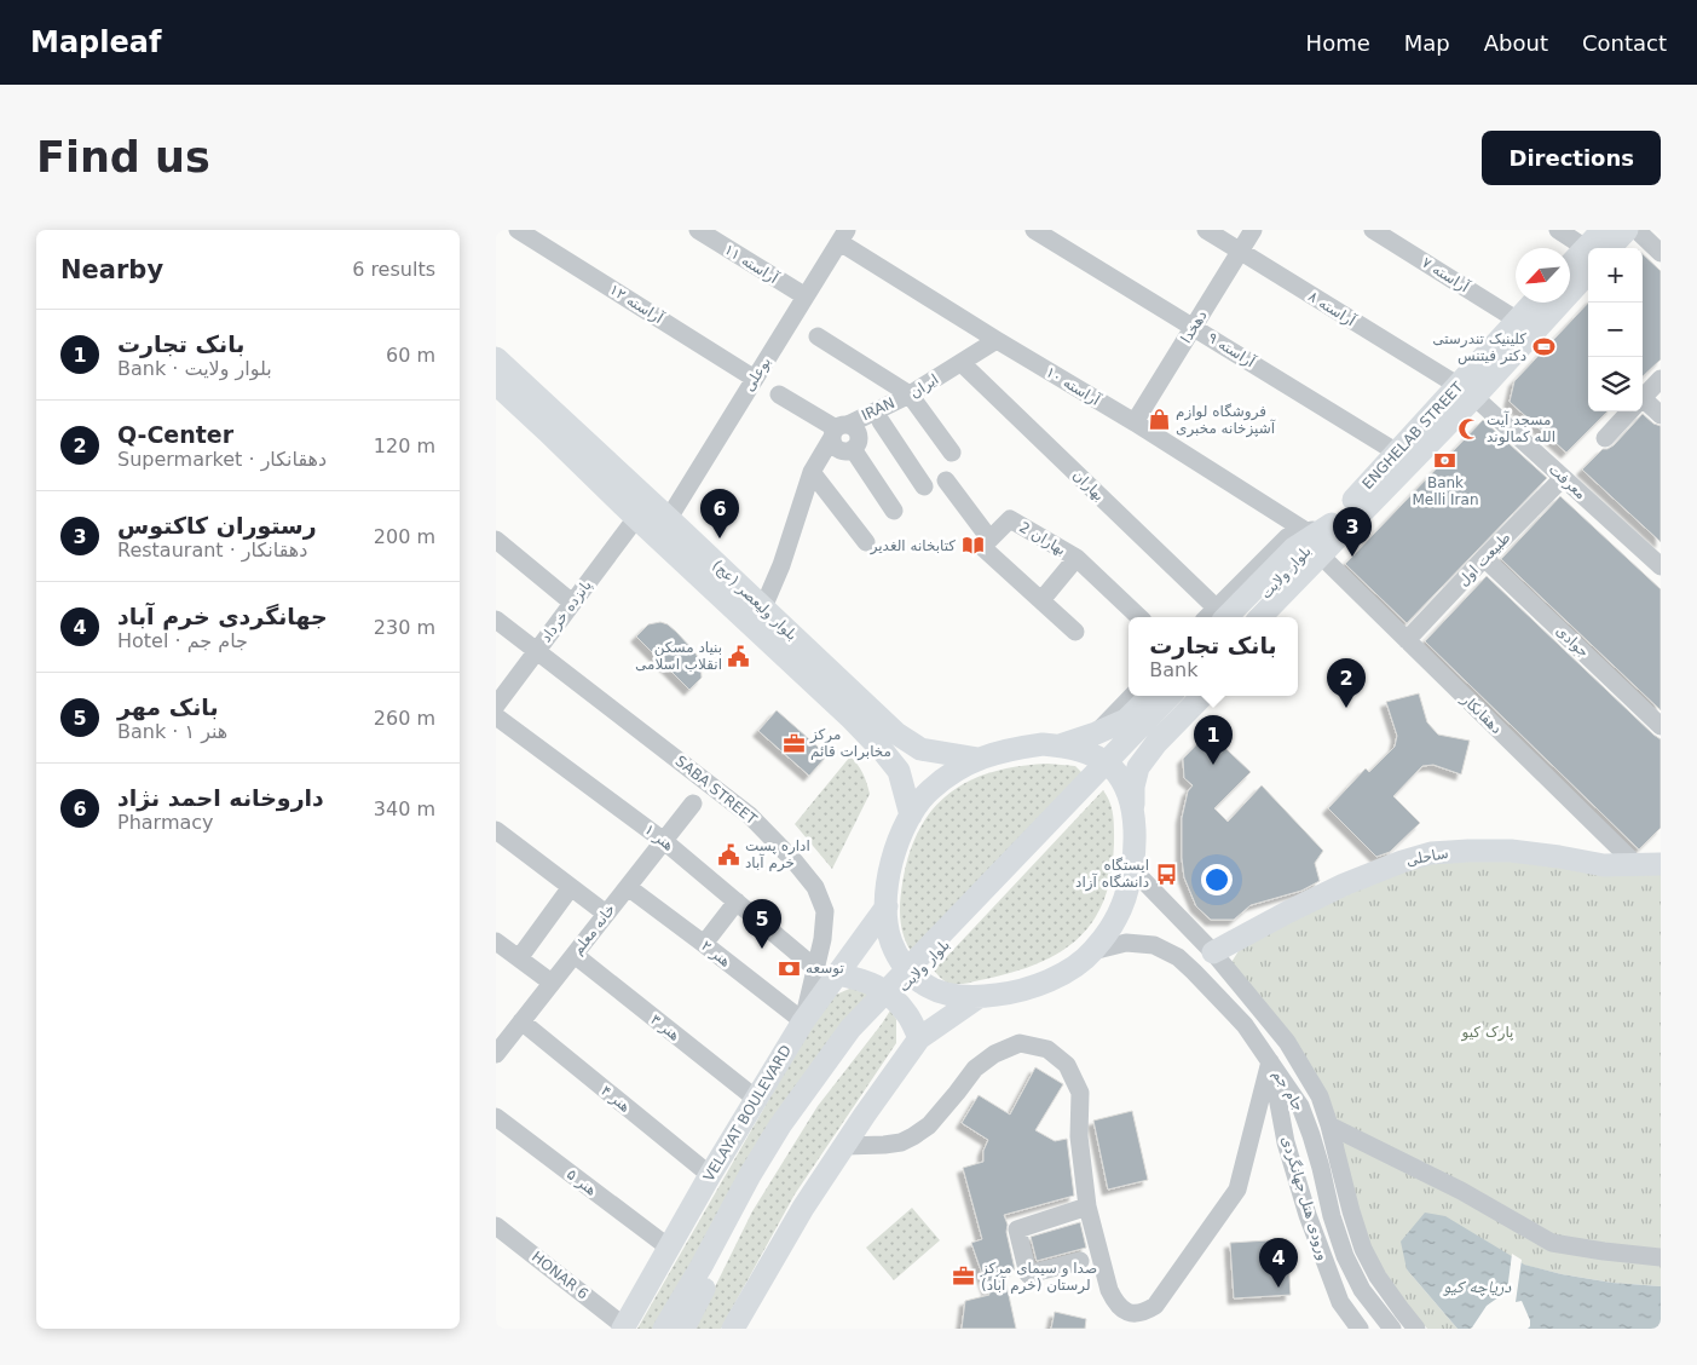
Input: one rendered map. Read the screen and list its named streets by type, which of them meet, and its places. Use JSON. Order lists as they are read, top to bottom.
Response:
{
  "streets": {
    "main road": [
      "ENGHELAB STREET",
      "بلوار ولایت",
      "بلوار ولیعصر (عج)",
      "ساحلی",
      "VELAYAT BOULEVARD"
    ],
    "street": [
      "آراسته ۱۱",
      "آراسته ۷",
      "۱۲ آراسته",
      "آراسته ۸",
      "دهخدا",
      "آراسته ۹",
      "بوعلی",
      "ایران",
      "آراسته ۱۰",
      "IRAN",
      "معرفت",
      "بهاران",
      "بهاران 2",
      "طبیعت اول",
      "پانزده خرداد",
      "جوادی",
      "دهقانکار",
      "SABA STREET",
      "هنر ۱",
      "خانه معلم",
      "هنر ۲",
      "هنر ۳",
      "جام جم",
      "هنر ۴",
      "هنر ۵",
      "ورودی هتل جهانگردی",
      "HONAR 6"
    ]
  },
  "crossings": [
    ["آراسته ۱۱", "بوعلی"],
    ["آراسته ۷", "ENGHELAB STREET"],
    ["۱۲ آراسته", "بوعلی"],
    ["آراسته ۸", "دهخدا"],
    ["آراسته ۸", "ENGHELAB STREET"],
    ["آراسته ۸", "معرفت"],
    ["دهخدا", "آراسته ۹"],
    ["دهخدا", "آراسته ۱۰"],
    ["آراسته ۹", "ENGHELAB STREET"],
    ["بوعلی", "آراسته ۱۰"],
    ["بوعلی", "بلوار ولیعصر (عج)"],
    ["ایران", "آراسته ۱۰"],
    ["ایران", "IRAN"],
    ["ایران", "بهاران"],
    ["ENGHELAB STREET", "معرفت"],
    ["ENGHELAB STREET", "بلوار ولایت"],
    ["ENGHELAB STREET", "دهقانکار"],
    ["معرفت", "طبیعت اول"],
    ["طبیعت اول", "جوادی"],
    ["طبیعت اول", "دهقانکار"],
    ["بلوار ولایت", "دهقانکار"],
    ["بلوار ولیعصر (عج)", "پانزده خرداد"],
    ["پانزده خرداد", "SABA STREET"],
    ["دهقانکار", "ساحلی"],
    ["SABA STREET", "هنر ۱"],
    ["SABA STREET", "هنر ۲"],
    ["SABA STREET", "VELAYAT BOULEVARD"],
    ["هنر ۱", "خانه معلم"],
    ["ساحلی", "جام جم"],
    ["خانه معلم", "هنر ۲"],
    ["خانه معلم", "هنر ۳"],
    ["خانه معلم", "هنر ۴"],
    ["هنر ۲", "VELAYAT BOULEVARD"],
    ["هنر ۳", "VELAYAT BOULEVARD"],
    ["جام جم", "ورودی هتل جهانگردی"],
    ["هنر ۴", "VELAYAT BOULEVARD"],
    ["VELAYAT BOULEVARD", "هنر ۵"],
    ["VELAYAT BOULEVARD", "HONAR 6"]
  ],
  "water": ["دریاچه کیو"],
  "parks": ["پارک کیو"],
  "places": {
    "sports": ["کلینیک تندرستی دکتر فیتنس"],
    "shop": ["فروشگاه لوازم آشپزخانه مخبری"],
    "mosque": ["مسجد آیت الله کمالوند"],
    "bank": ["Bank Melli Iran", "توسعه"],
    "library": ["کتابخانه الغدیر"],
    "public building": ["بنیاد مسکن انقلاب اسلامی", "اداره پست خرم آباد"],
    "office": ["مرکز مخابرات قائم", "صدا و سیمای مرکز لرستان (خرم آباد)"],
    "bus stop": ["ایستگاه دانشگاه آزاد"]
  },
  "north": "bottom left",
  "page": {
    "header": "Mapleaf",
    "nav": [
      "Home",
      "Map",
      "About",
      "Contact"
    ],
    "buttons": "Directions",
    "title": "Find us",
    "heading": ["Nearby", "6 results"],
    "map_buttons": ["+", "−"],
    "list": [
      {
        "mark": "1",
        "name": "بانک تجارت",
        "note": "Bank · بلوار ولایت",
        "value": "60 m"
      },
      {
        "mark": "2",
        "name": "Q-Center",
        "note": "Supermarket · دهقانکار",
        "value": "120 m"
      },
      {
        "mark": "3",
        "name": "رستوران کاکتوس",
        "note": "Restaurant · دهقانکار",
        "value": "200 m"
      },
      {
        "mark": "4",
        "name": "جهانگردى خرم آباد",
        "note": "Hotel · جام جم",
        "value": "230 m"
      },
      {
        "mark": "5",
        "name": "بانک مهر",
        "note": "Bank · هنر ۱",
        "value": "260 m"
      },
      {
        "mark": "6",
        "name": "داروخانه احمد نژاد",
        "note": "Pharmacy",
        "value": "340 m"
      }
    ],
    "pins": [
      "6",
      "3",
      "2",
      "1",
      "5",
      "4"
    ],
    "popup": ["بانک تجارت", "Bank"]
  }
}
